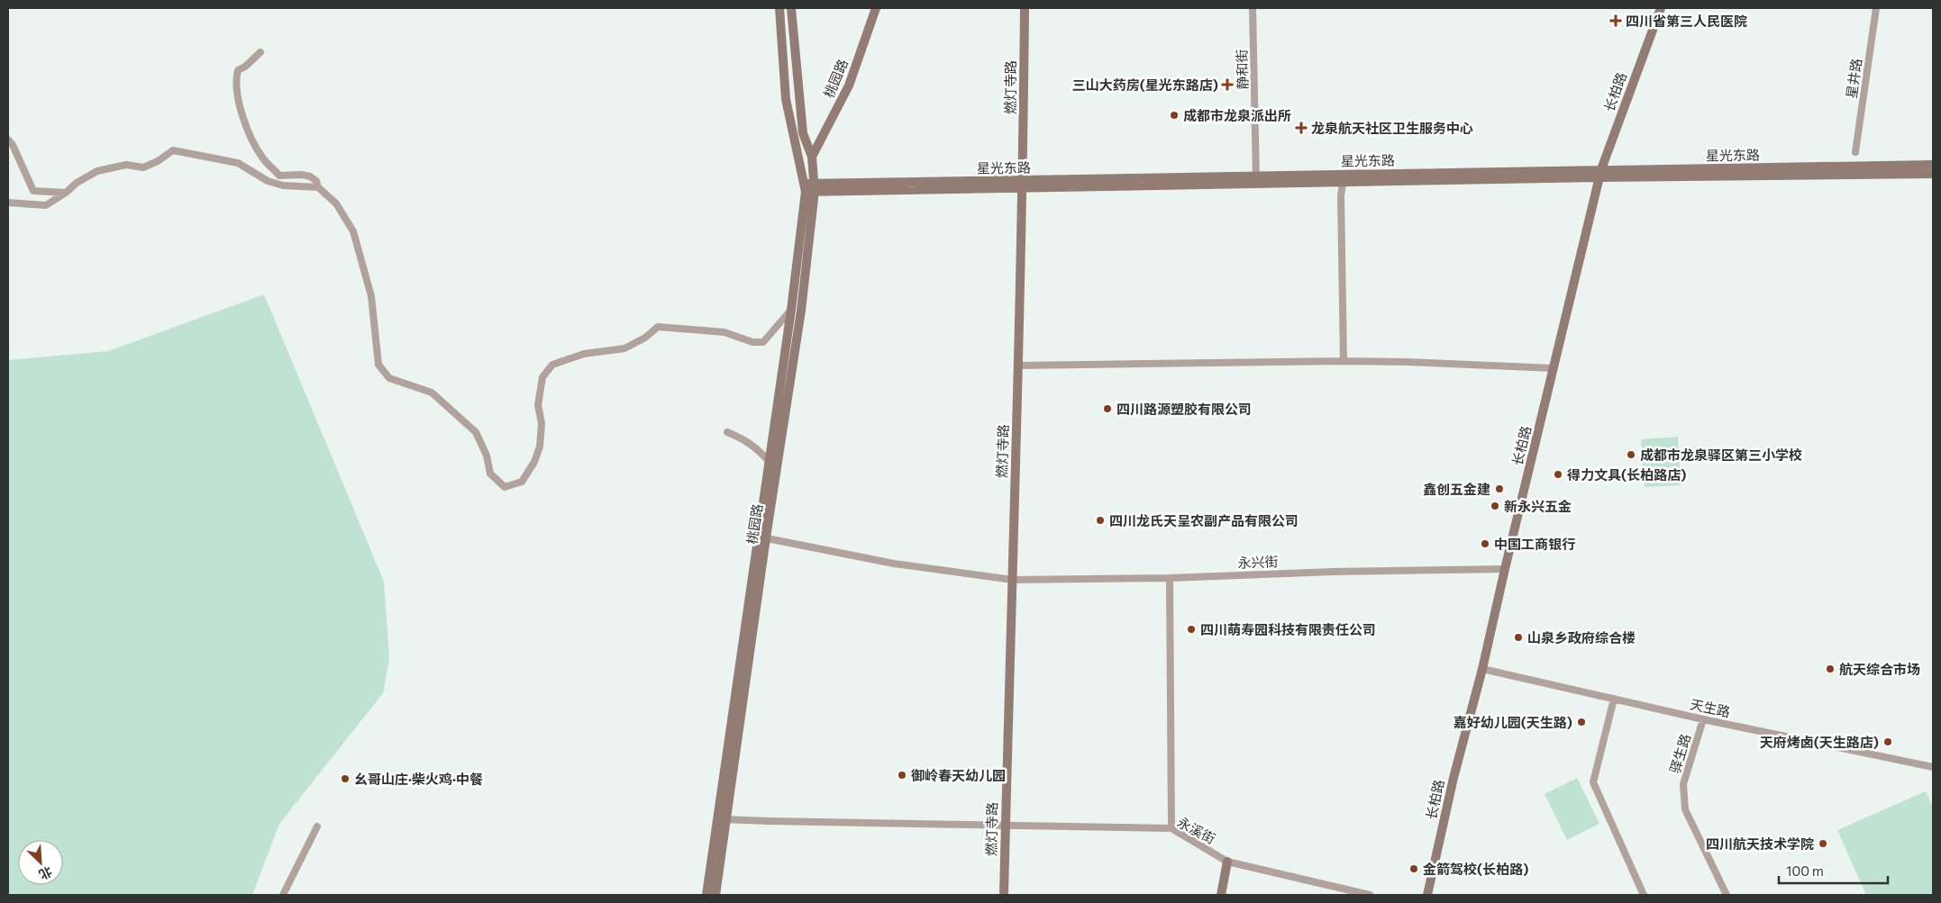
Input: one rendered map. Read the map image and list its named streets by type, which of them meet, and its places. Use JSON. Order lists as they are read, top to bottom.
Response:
{
  "streets": {
    "main road": [
      "桃园路",
      "燃灯寺路",
      "长柏路",
      "星光东路"
    ],
    "street": [
      "静和街",
      "星井路",
      "永兴街",
      "天生路",
      "驿生路",
      "永溪街"
    ]
  },
  "crossings": [
    ["静和街", "星光东路"],
    ["桃园路", "星光东路"],
    ["桃园路", "永兴街"],
    ["桃园路", "永溪街"],
    ["燃灯寺路", "星光东路"],
    ["燃灯寺路", "永兴街"],
    ["燃灯寺路", "永溪街"],
    ["长柏路", "星光东路"],
    ["长柏路", "永兴街"],
    ["长柏路", "天生路"],
    ["天生路", "驿生路"]
  ],
  "places": {
    "health": ["四川省第三人民医院", "三山大药房(星光东路店)", "龙泉航天社区卫生服务中心"],
    "other": [
      "成都市龙泉派出所",
      "四川路源塑胶有限公司",
      "成都市龙泉驿区第三小学校",
      "得力文具(长柏路店)",
      "鑫创五金建",
      "新永兴五金",
      "四川龙氏天呈农副产品有限公司",
      "中国工商银行",
      "四川萌寿园科技有限责任公司",
      "山泉乡政府综合楼",
      "航天综合市场",
      "嘉好幼儿园(天生路)",
      "天府烤卤(天生路店)",
      "御岭春天幼儿园",
      "幺哥山庄·柴火鸡·中餐",
      "四川航天技术学院",
      "金箭驾校(长柏路)"
    ]
  },
  "scale_bar": "100 m",
  "north": "bottom right"
}
